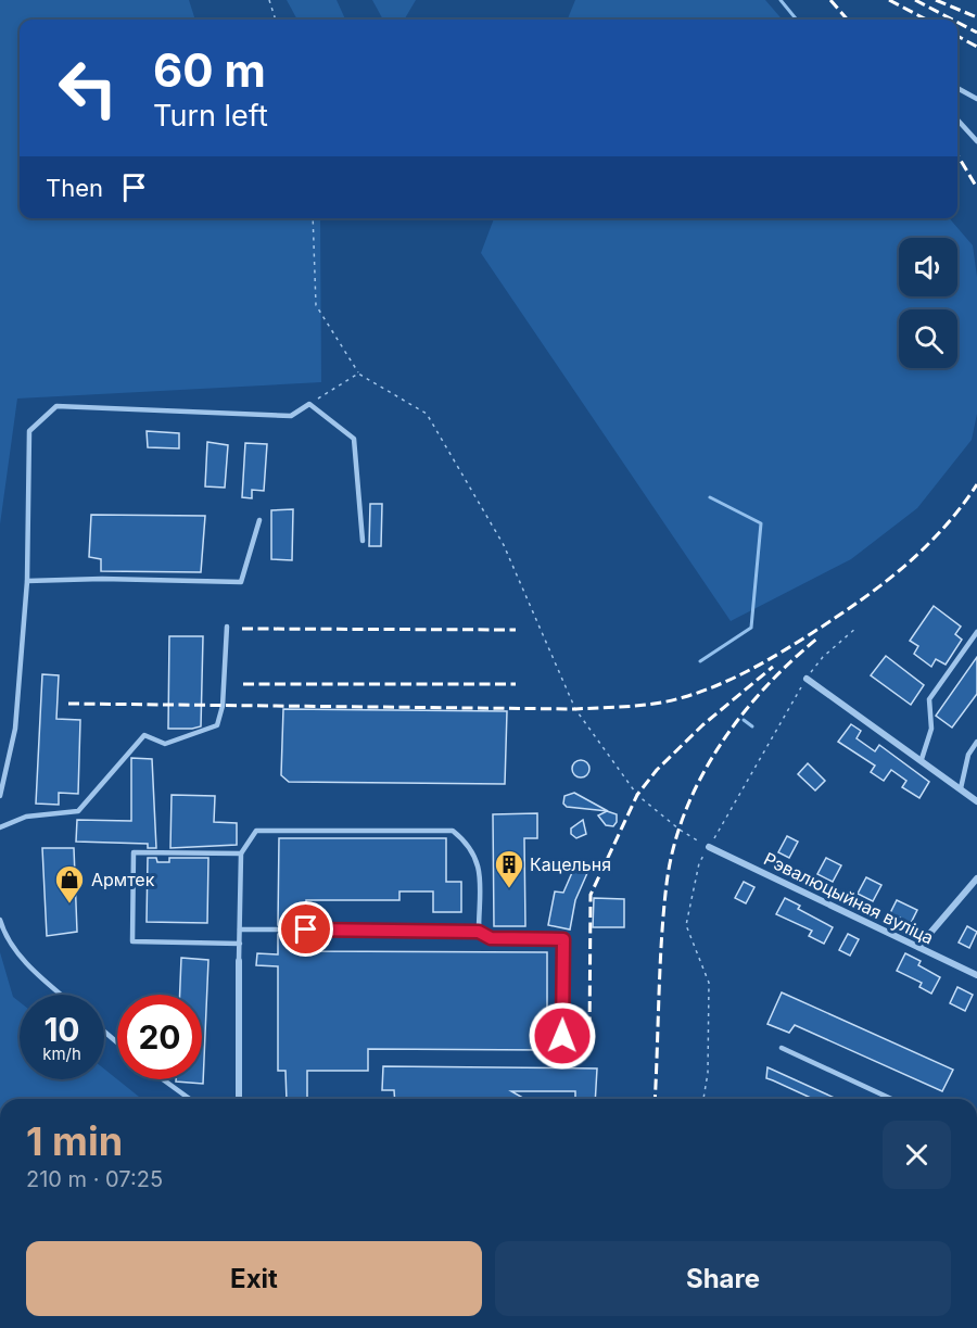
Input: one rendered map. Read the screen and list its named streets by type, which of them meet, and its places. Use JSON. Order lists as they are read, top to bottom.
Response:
{
  "streets": {
    "street": ["Рэвалюцыйная вуліца"]
  },
  "places": {
    "building": ["Кацельня"],
    "shop": ["Армтек"]
  },
  "page": {
    "turn": ["60 m", "Turn left"],
    "then": "Then",
    "speed": "10 km/h",
    "limit": "20",
    "heading": ["1 min", "210 m · 07:25"],
    "buttons": ["Exit", "Share"]
  }
}
